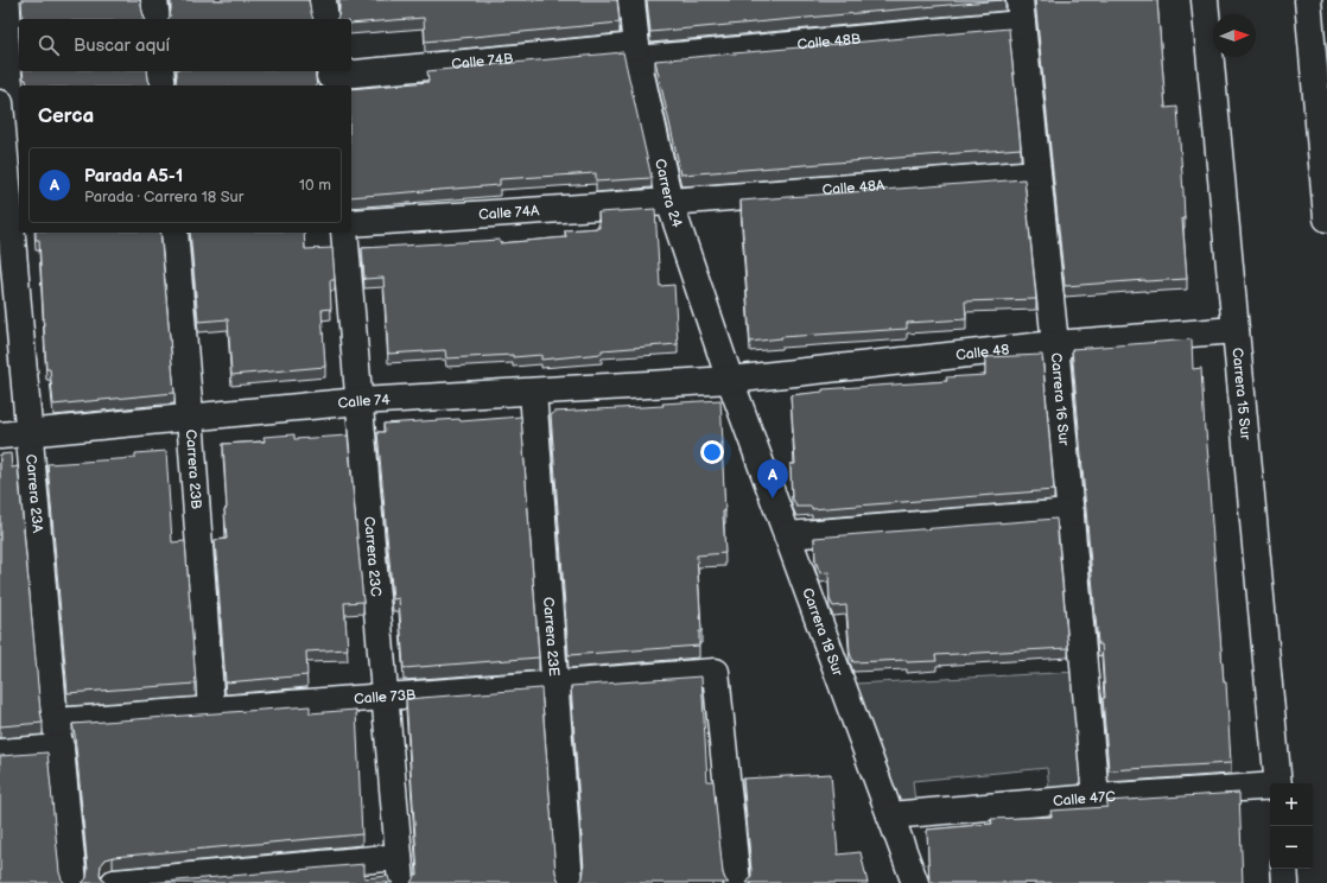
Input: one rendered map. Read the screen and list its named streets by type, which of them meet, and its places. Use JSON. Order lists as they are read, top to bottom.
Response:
{
  "streets": {
    "main road": [
      "Calle 48B",
      "Calle 74B",
      "Calle 48A",
      "Carrera 24",
      "Calle 74A",
      "Calle 48",
      "Carrera 15 Sur",
      "Carrera 16 Sur",
      "Calle 74",
      "Carrera 23B",
      "Carrera 23A",
      "Carrera 23C",
      "Carrera 18 Sur",
      "Carrera 23E",
      "Calle 73B",
      "Calle 47C"
    ]
  },
  "crossings": [
    ["Calle 48B", "Calle 74B"],
    ["Calle 48B", "Carrera 24"],
    ["Calle 48B", "Carrera 16 Sur"],
    ["Calle 74B", "Carrera 24"],
    ["Calle 48A", "Carrera 24"],
    ["Calle 48A", "Calle 74A"],
    ["Calle 48A", "Carrera 16 Sur"],
    ["Carrera 24", "Calle 74A"],
    ["Carrera 24", "Calle 48"],
    ["Carrera 24", "Calle 74"],
    ["Carrera 24", "Carrera 18 Sur"],
    ["Calle 48", "Carrera 15 Sur"],
    ["Calle 48", "Carrera 16 Sur"],
    ["Calle 48", "Calle 74"],
    ["Calle 48", "Carrera 18 Sur"],
    ["Carrera 16 Sur", "Calle 47C"],
    ["Calle 74", "Carrera 23B"],
    ["Calle 74", "Carrera 23A"],
    ["Calle 74", "Carrera 23C"],
    ["Calle 74", "Carrera 18 Sur"],
    ["Calle 74", "Carrera 23E"],
    ["Carrera 23B", "Calle 73B"],
    ["Carrera 23A", "Calle 73B"],
    ["Carrera 23C", "Calle 73B"],
    ["Carrera 18 Sur", "Calle 47C"],
    ["Carrera 23E", "Calle 73B"]
  ],
  "north": "right",
  "page": {
    "search": "Buscar aquí",
    "heading": "Cerca",
    "list": [
      {
        "mark": "A",
        "name": "Parada A5-1",
        "note": "Parada · Carrera 18 Sur",
        "value": "10 m"
      }
    ],
    "pins": "A",
    "map_buttons": ["+", "−"]
  }
}
